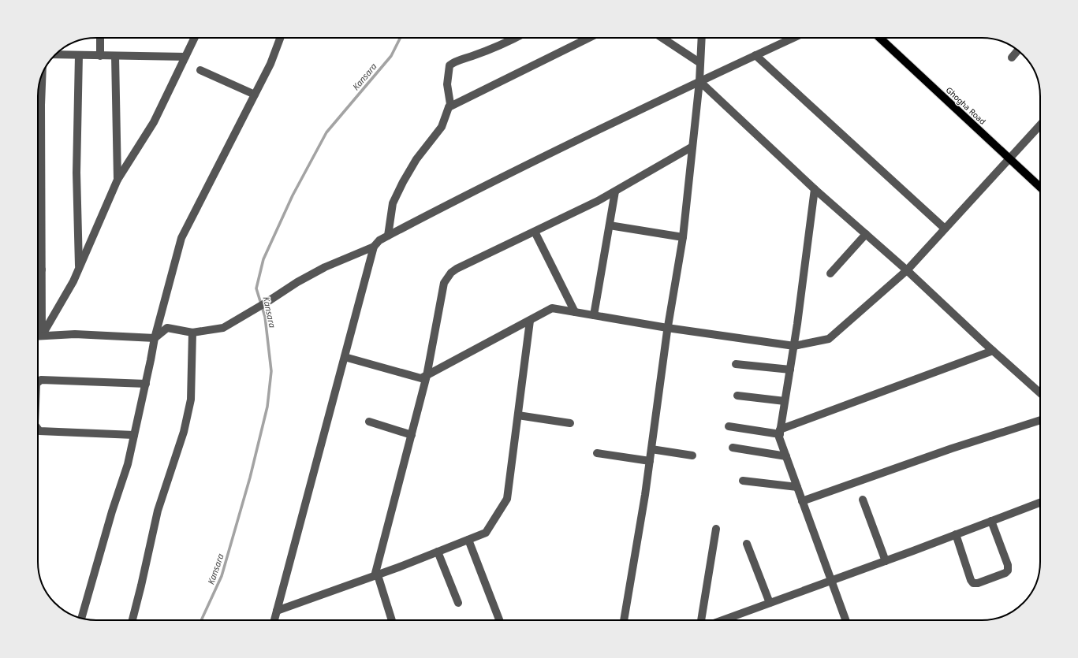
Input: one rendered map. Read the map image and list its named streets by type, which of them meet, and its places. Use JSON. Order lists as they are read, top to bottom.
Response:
{
  "streets": {
    "main road": ["Ghogha Road"]
  },
  "water": ["Kansara"]
}
